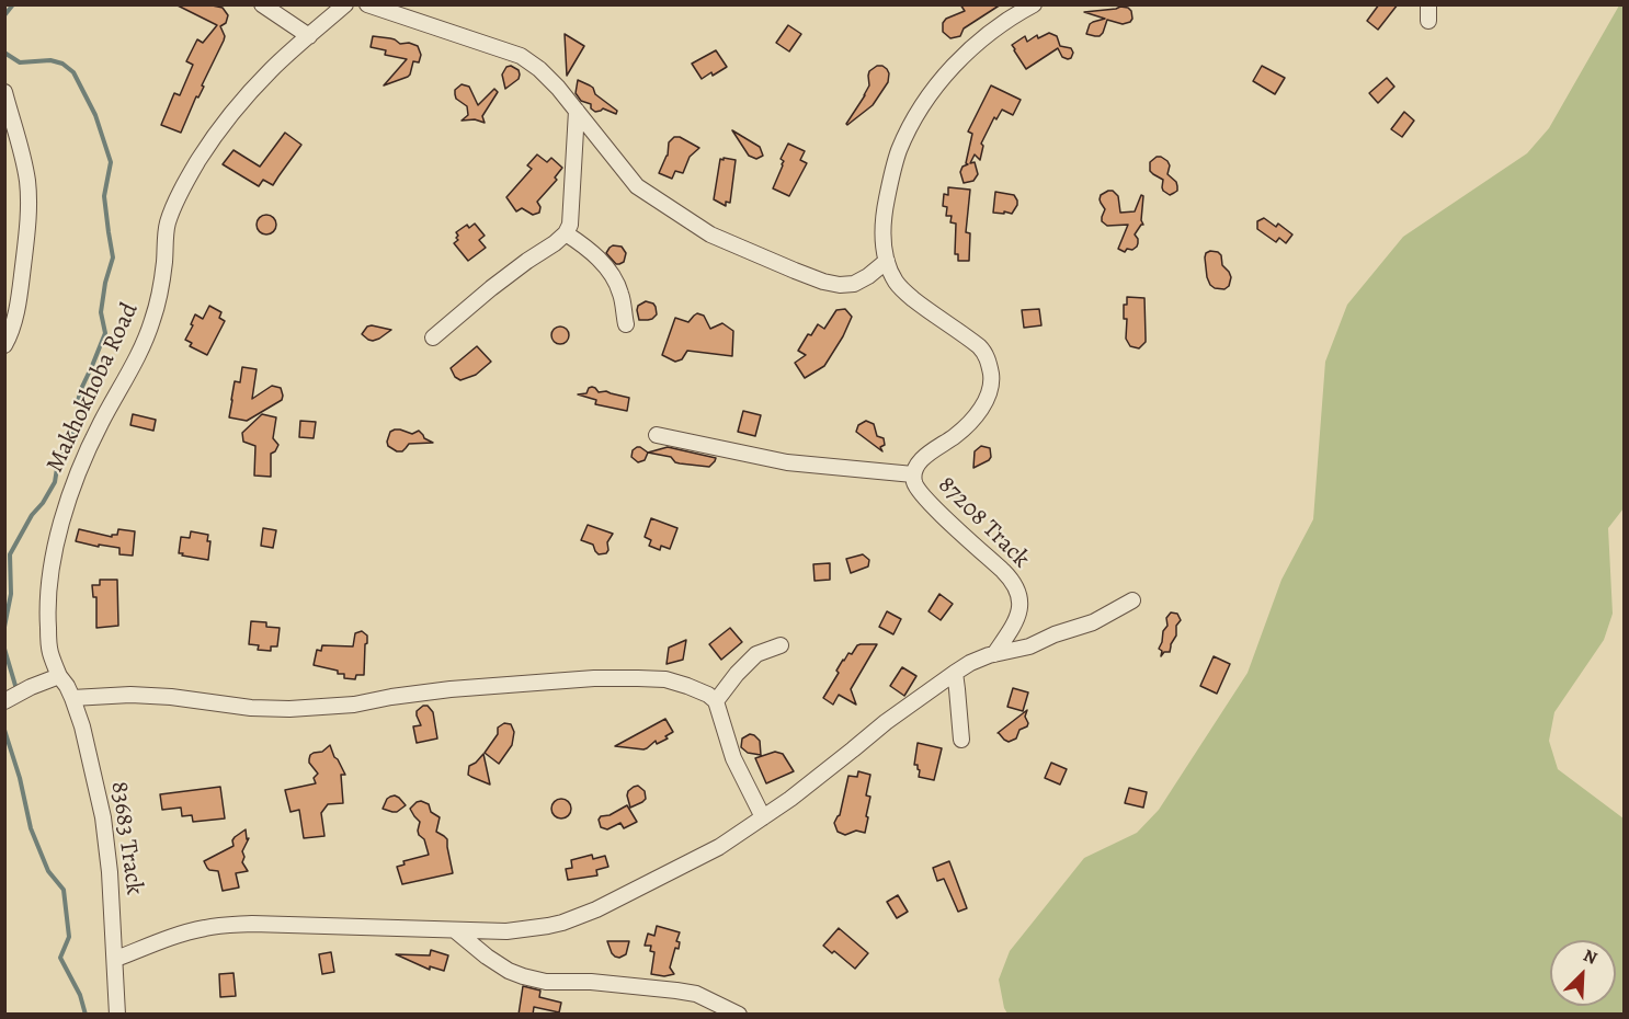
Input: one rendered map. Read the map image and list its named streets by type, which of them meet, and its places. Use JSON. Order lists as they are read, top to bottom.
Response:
{
  "streets": {
    "street": ["Makhokhoba Road", "87208 Track", "83683 Track"]
  },
  "crossings": [
    ["Makhokhoba Road", "83683 Track"]
  ],
  "north": "top right"
}
